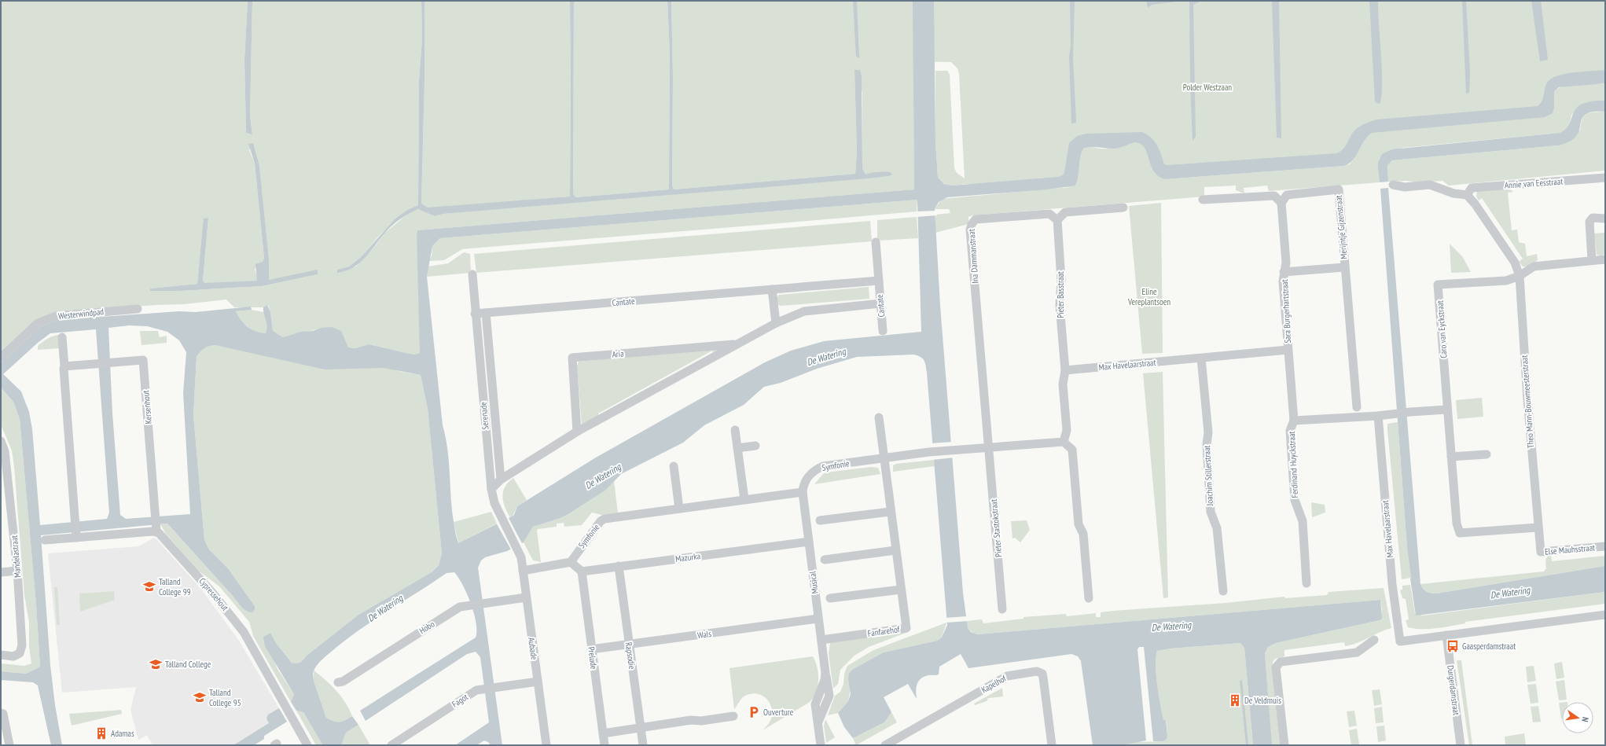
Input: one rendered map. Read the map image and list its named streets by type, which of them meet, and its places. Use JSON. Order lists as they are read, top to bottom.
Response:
{
  "streets": {
    "street": [
      "Annie van Eesstraat",
      "Merijntje Gijzenstraat",
      "Ina Dammanstraat",
      "Pieter Basstraat",
      "Cantate",
      "Sara Burgerhartstraat",
      "Westerwindpad",
      "Caro van Eyckstraat",
      "Aria",
      "Max Havelaarstraat",
      "Theo Mann-Bouwmeesterstraat",
      "Kersenhout",
      "Serenade",
      "Ferdinand Huyckstraat",
      "Symfonie",
      "Joachim Stillerstraat",
      "Pieter Stastokstraat",
      "Else Mauhsstraat",
      "Mandelastraat",
      "Mazurka",
      "Musical",
      "Cypressehout",
      "Hobo",
      "Fanfarehof",
      "Wals",
      "Aubade",
      "Rapsodie",
      "Prelude",
      "Kapelhof",
      "Durgerdamstraat",
      "Fagot"
    ]
  },
  "crossings": [
    ["Merijntje Gijzenstraat", "Sara Burgerhartstraat"],
    ["Ina Dammanstraat", "Pieter Basstraat"],
    ["Ina Dammanstraat", "Pieter Stastokstraat"],
    ["Pieter Basstraat", "Max Havelaarstraat"],
    ["Cantate", "Aria"],
    ["Cantate", "Serenade"],
    ["Sara Burgerhartstraat", "Max Havelaarstraat"],
    ["Caro van Eyckstraat", "Theo Mann-Bouwmeesterstraat"],
    ["Caro van Eyckstraat", "Else Mauhsstraat"],
    ["Aria", "Serenade"],
    ["Max Havelaarstraat", "Joachim Stillerstraat"],
    ["Max Havelaarstraat", "Durgerdamstraat"],
    ["Theo Mann-Bouwmeesterstraat", "Else Mauhsstraat"],
    ["Kersenhout", "Cypressehout"],
    ["Serenade", "Aubade"],
    ["Symfonie", "Musical"],
    ["Symfonie", "Fanfarehof"],
    ["Mazurka", "Musical"],
    ["Mazurka", "Rapsodie"],
    ["Mazurka", "Prelude"],
    ["Musical", "Fanfarehof"],
    ["Musical", "Wals"],
    ["Hobo", "Aubade"],
    ["Wals", "Rapsodie"],
    ["Wals", "Prelude"],
    ["Aubade", "Fagot"]
  ],
  "water": ["De Watering"],
  "parks": ["Polder Westzaan", "Eline Vereplantsoen"],
  "places": {
    "school or university": ["Talland College 99", "Talland College", "Talland College 95"],
    "bus stop": ["Gaasperdamstraat"],
    "building": ["De Veldmuis", "Adamas"],
    "parking": ["Ouverture"]
  },
  "north": "right"
}
